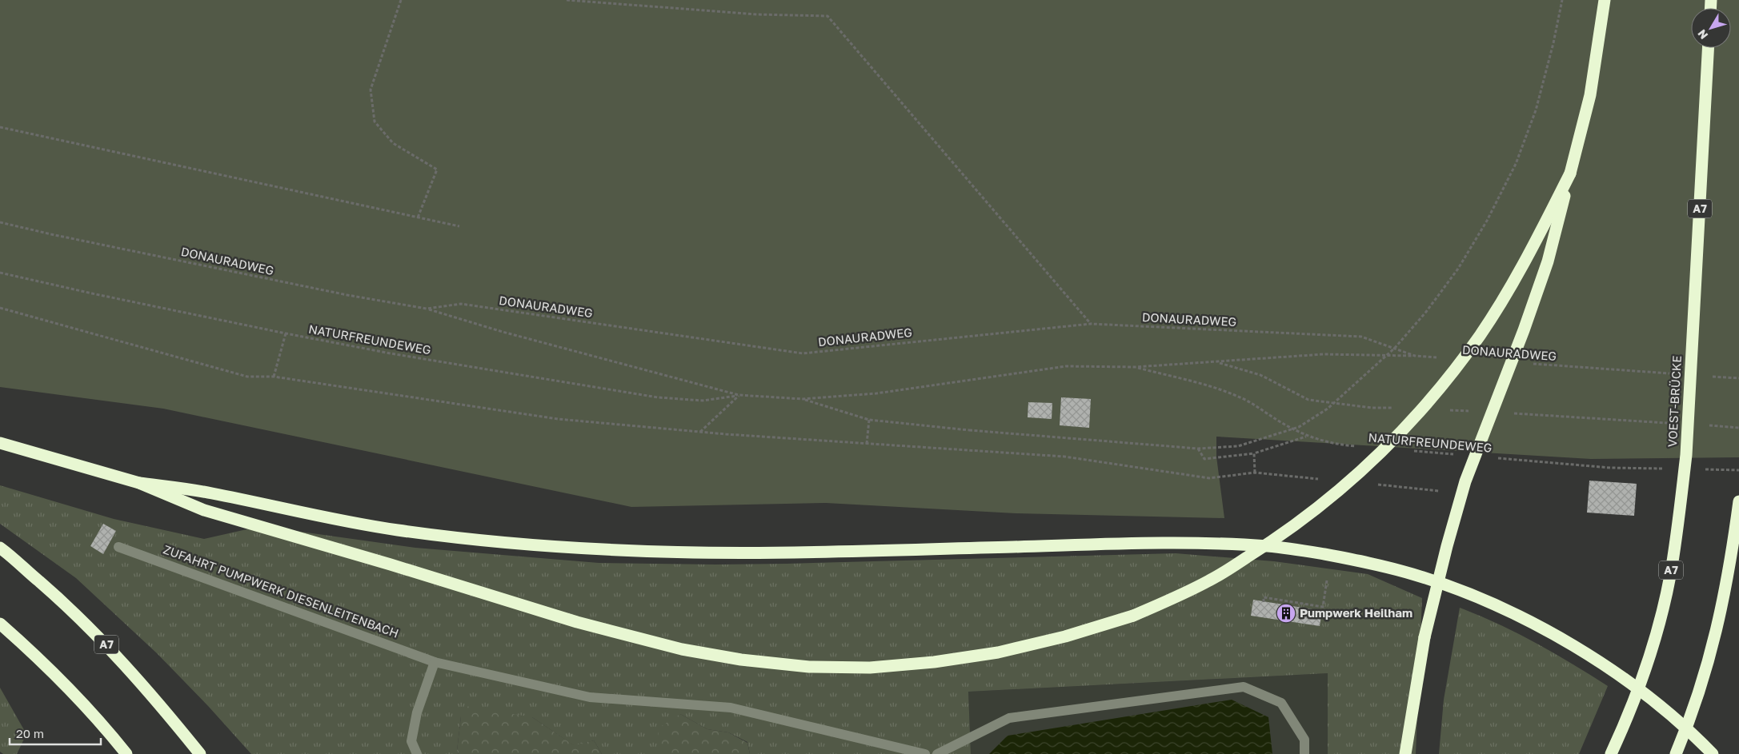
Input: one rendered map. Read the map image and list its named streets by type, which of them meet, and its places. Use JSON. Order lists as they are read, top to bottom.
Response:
{
  "streets": {
    "highway": ["A7", "VOEST-BRÜCKE"],
    "lane": ["ZUFAHRT PUMPWERK DIESENLEITENBACH"],
    "path": ["DONAURADWEG", "NATURFREUNDEWEG"]
  },
  "places": {
    "building": ["Pumpwerk Heilham"]
  },
  "scale_bar": "20 m",
  "north": "bottom left"
}
